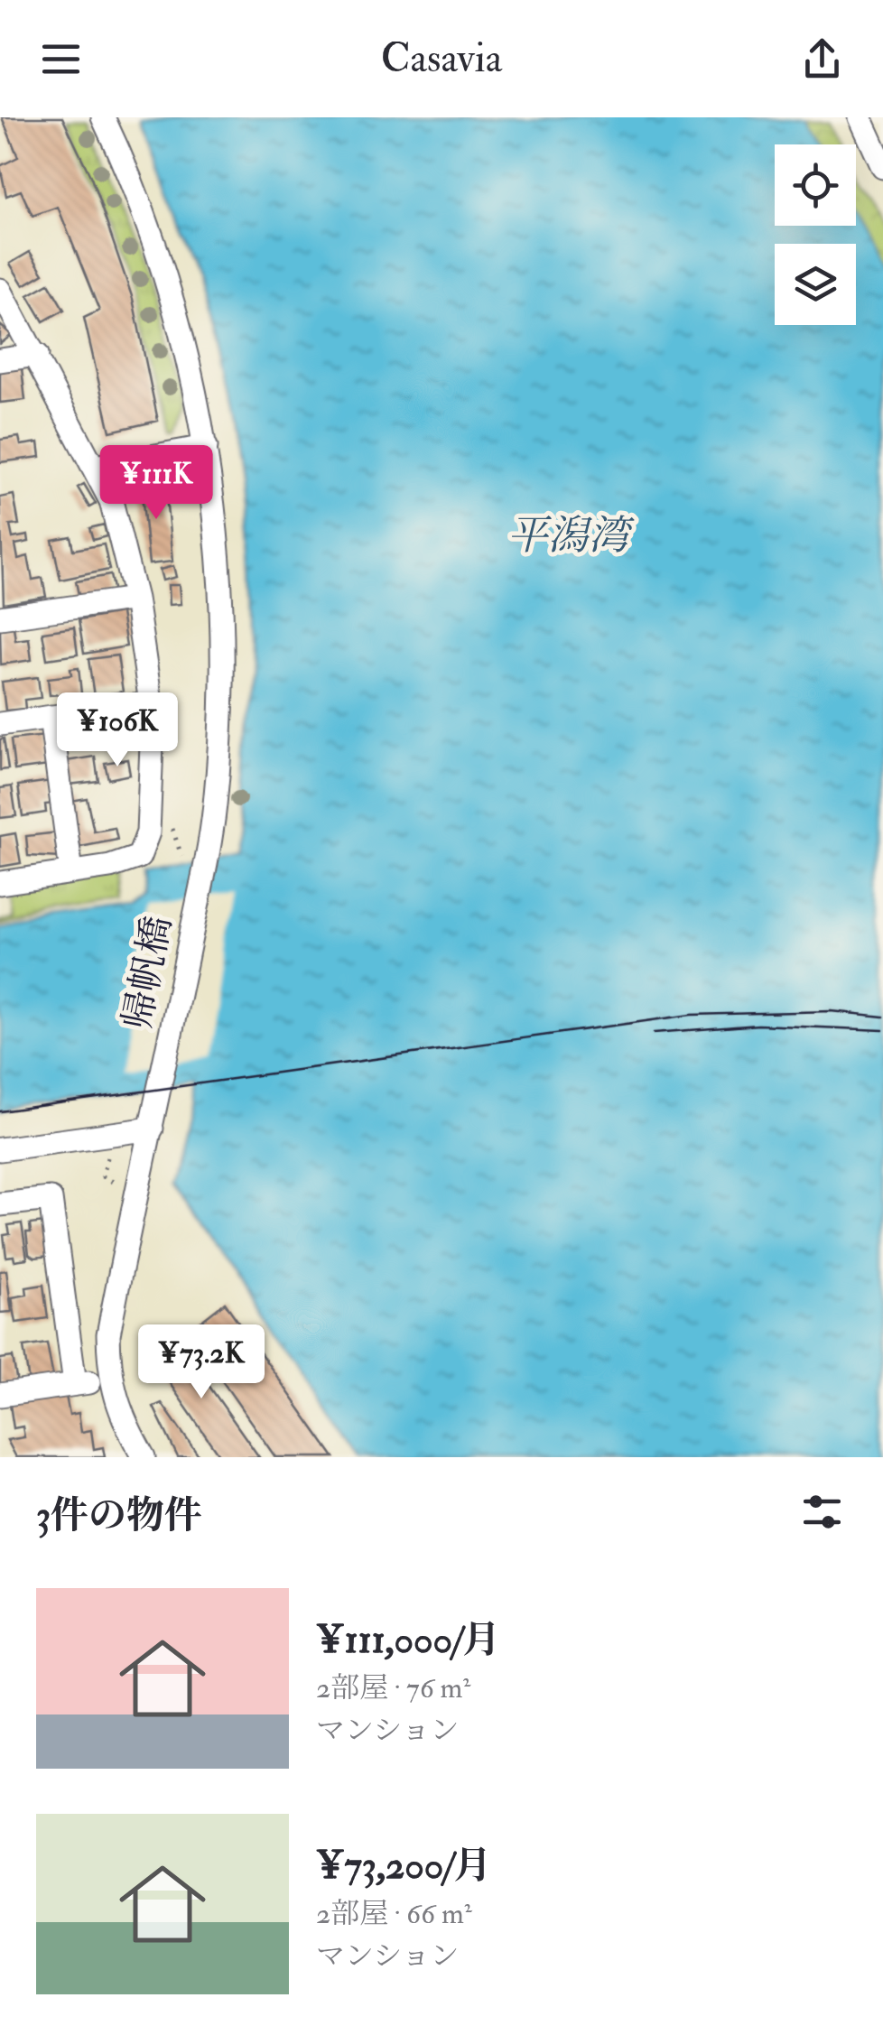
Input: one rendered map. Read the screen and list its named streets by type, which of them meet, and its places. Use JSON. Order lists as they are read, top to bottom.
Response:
{
  "streets": {
    "street": ["帰帆橋"]
  },
  "water": ["平潟湾"],
  "page": {
    "header": "Casavia",
    "price": ["¥111K", "¥106K", "¥73.2K"],
    "heading": "3件の物件",
    "list": [
      {
        "name": "¥111,000/月",
        "note": "2部屋 · 76 m² · マンション"
      },
      {
        "name": "¥73,200/月",
        "note": "2部屋 · 66 m² · マンション"
      }
    ]
  }
}
